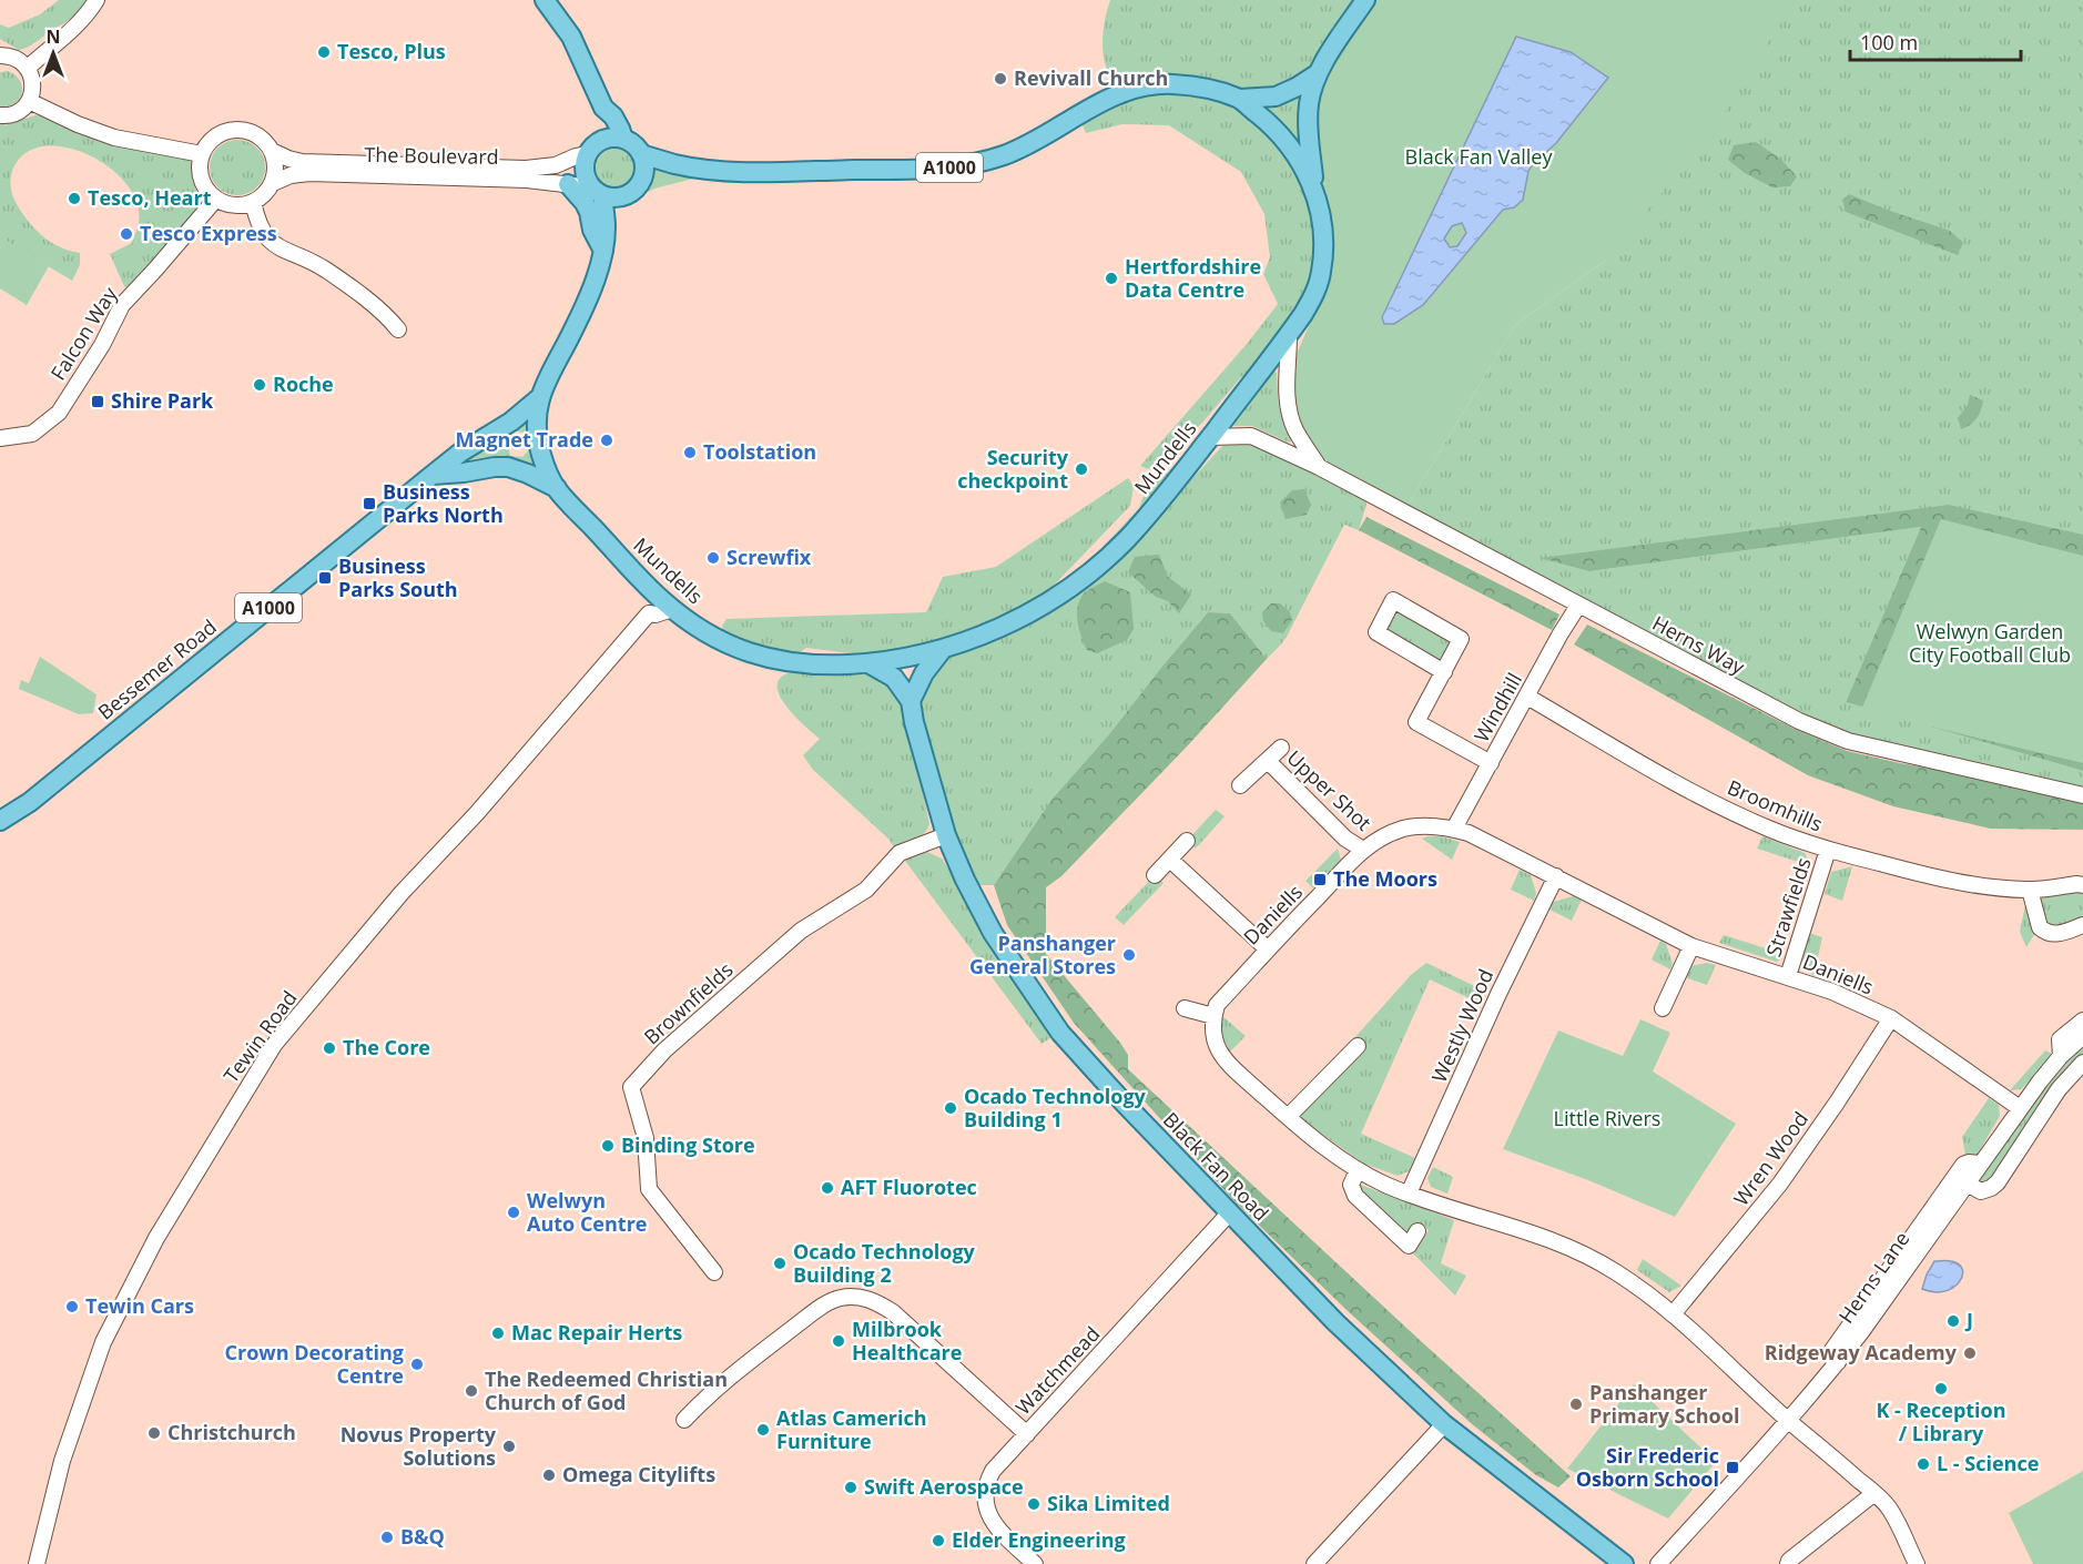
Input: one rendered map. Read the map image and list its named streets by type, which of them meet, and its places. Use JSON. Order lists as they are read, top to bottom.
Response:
{
  "streets": {
    "main road": [
      "A1000",
      "Mundells",
      "Bessemer Road",
      "Black Fan Road"
    ],
    "street": [
      "The Boulevard",
      "Falcon Way",
      "Herns Way",
      "Windhill",
      "Upper Shot",
      "Broomhills",
      "Strawfields",
      "Daniells",
      "Brownfields",
      "Westly Wood",
      "Tewin Road",
      "Wren Wood",
      "Herns Lane",
      "Watchmead"
    ]
  },
  "crossings": [
    ["The Boulevard", "A1000"],
    ["The Boulevard", "Falcon Way"],
    ["The Boulevard", "Mundells"],
    ["A1000", "Mundells"],
    ["A1000", "Bessemer Road"],
    ["Mundells", "Herns Way"],
    ["Mundells", "Bessemer Road"],
    ["Mundells", "Black Fan Road"],
    ["Herns Way", "Windhill"],
    ["Windhill", "Broomhills"],
    ["Windhill", "Daniells"],
    ["Upper Shot", "Daniells"],
    ["Broomhills", "Strawfields"],
    ["Strawfields", "Daniells"],
    ["Daniells", "Westly Wood"],
    ["Daniells", "Wren Wood"],
    ["Daniells", "Herns Lane"],
    ["Brownfields", "Black Fan Road"],
    ["Black Fan Road", "Watchmead"]
  ],
  "parks": ["Black Fan Valley", "Welwyn Garden City Football Club", "Little Rivers"],
  "places": {
    "other": [
      "Tesco, Plus",
      "Revivall Church",
      "Tesco, Heart",
      "Tesco Express",
      "Hertfordshire Data Centre",
      "Roche",
      "Magnet Trade",
      "Toolstation",
      "Security checkpoint",
      "Screwfix",
      "Panshanger General Stores",
      "The Core",
      "Ocado Technology Building 1",
      "Binding Store",
      "AFT Fluorotec",
      "Welwyn Auto Centre",
      "Ocado Technology Building 2",
      "Tewin Cars",
      "J",
      "Mac Repair Herts",
      "Milbrook Healthcare",
      "Ridgeway Academy",
      "Crown Decorating Centre",
      "K - Reception / Library",
      "The Redeemed Christian Church of God",
      "Panshanger Primary School",
      "Atlas Camerich Furniture",
      "Christchurch",
      "Novus Property Solutions",
      "L - Science",
      "Omega Citylifts",
      "Swift Aerospace",
      "Sika Limited",
      "B&Q",
      "Elder Engineering"
    ],
    "transit": [
      "Shire Park",
      "Business Parks North",
      "Business Parks South",
      "The Moors",
      "Sir Frederic Osborn School"
    ]
  },
  "scale_bar": "100 m",
  "north": "top"
}
